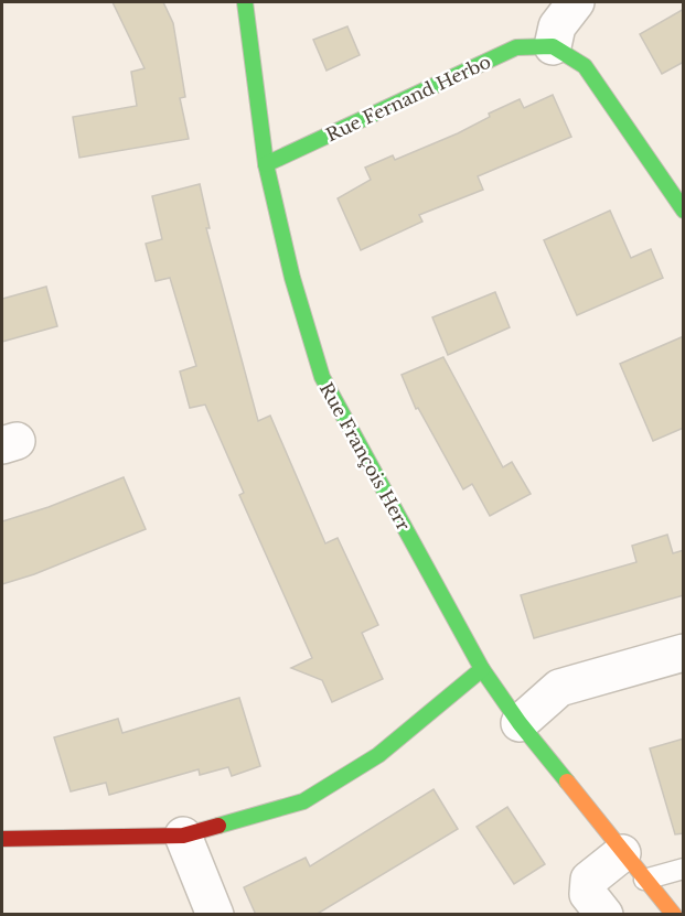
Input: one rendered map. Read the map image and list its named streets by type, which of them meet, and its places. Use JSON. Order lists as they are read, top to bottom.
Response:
{
  "streets": {
    "street": ["Rue Fernand Herbo", "Rue François Herr"]
  },
  "crossings": [
    ["Rue Fernand Herbo", "Rue François Herr"]
  ]
}
